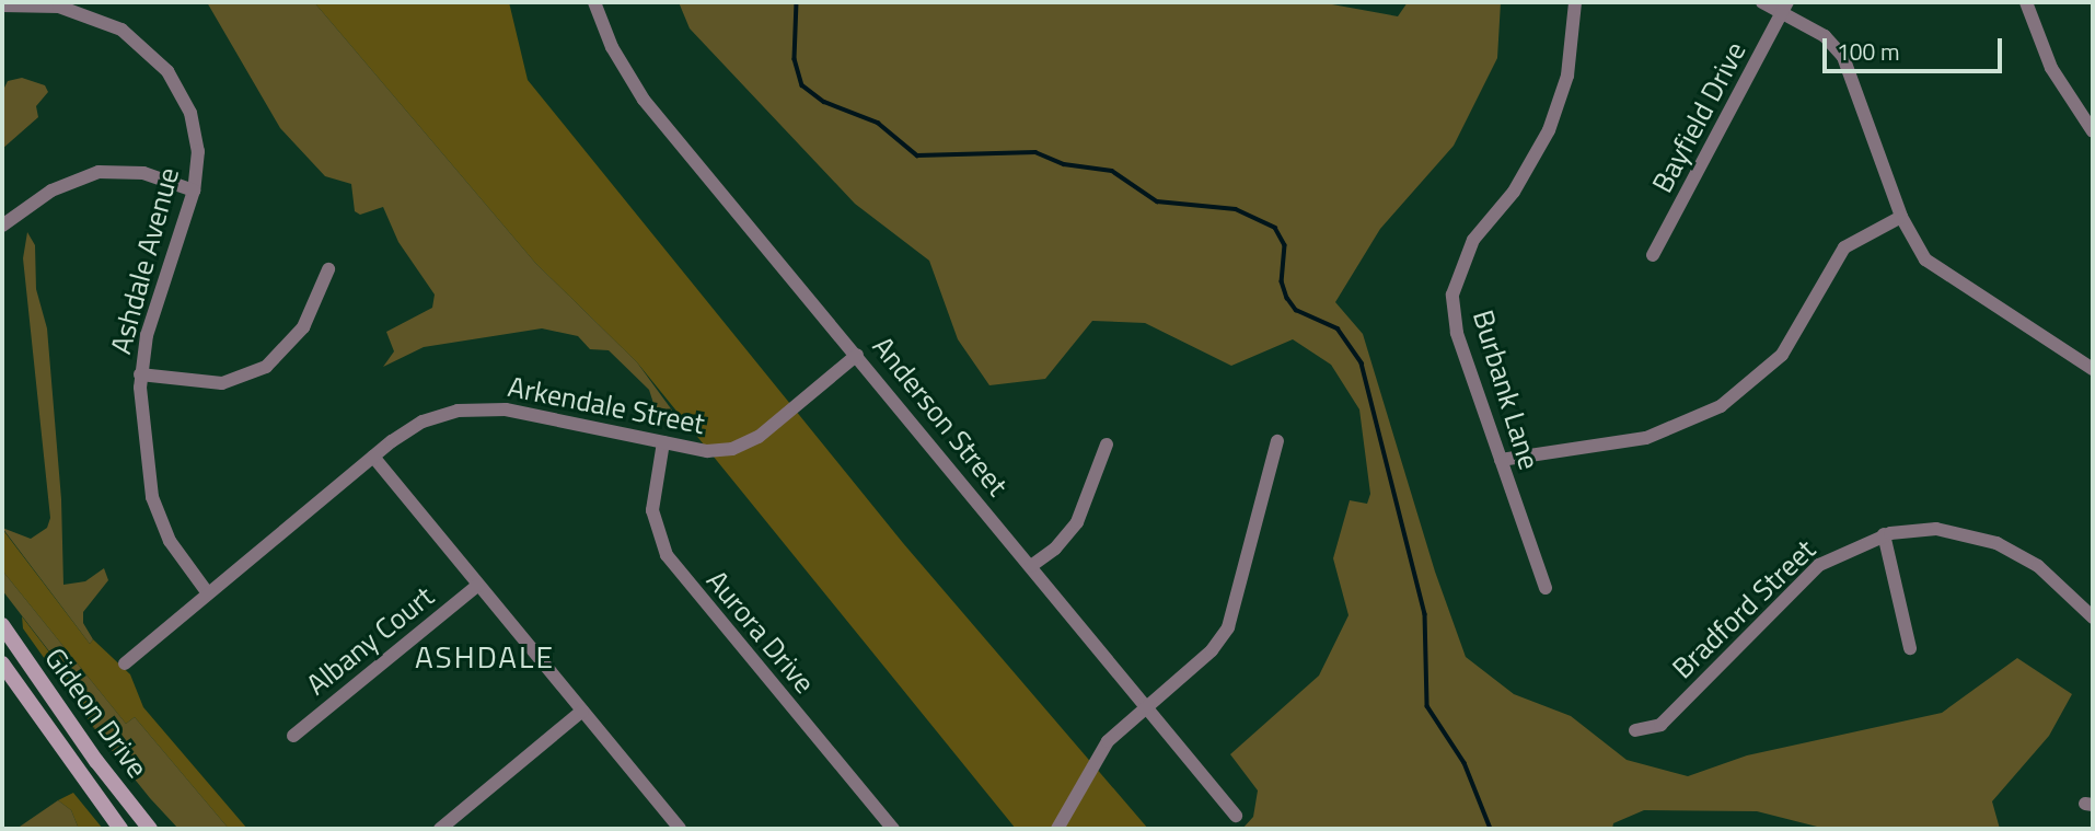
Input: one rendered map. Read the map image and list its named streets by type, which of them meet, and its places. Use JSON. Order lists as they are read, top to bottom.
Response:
{
  "streets": {
    "main road": ["Gideon Drive"],
    "street": [
      "Bayfield Drive",
      "Ashdale Avenue",
      "Burbank Lane",
      "Arkendale Street",
      "Anderson Street",
      "Bradford Street",
      "Aurora Drive",
      "Albany Court"
    ]
  },
  "crossings": [
    ["Ashdale Avenue", "Arkendale Street"],
    ["Arkendale Street", "Anderson Street"],
    ["Arkendale Street", "Aurora Drive"]
  ],
  "districts": ["ASHDALE"],
  "scale_bar": "100 m"
}
